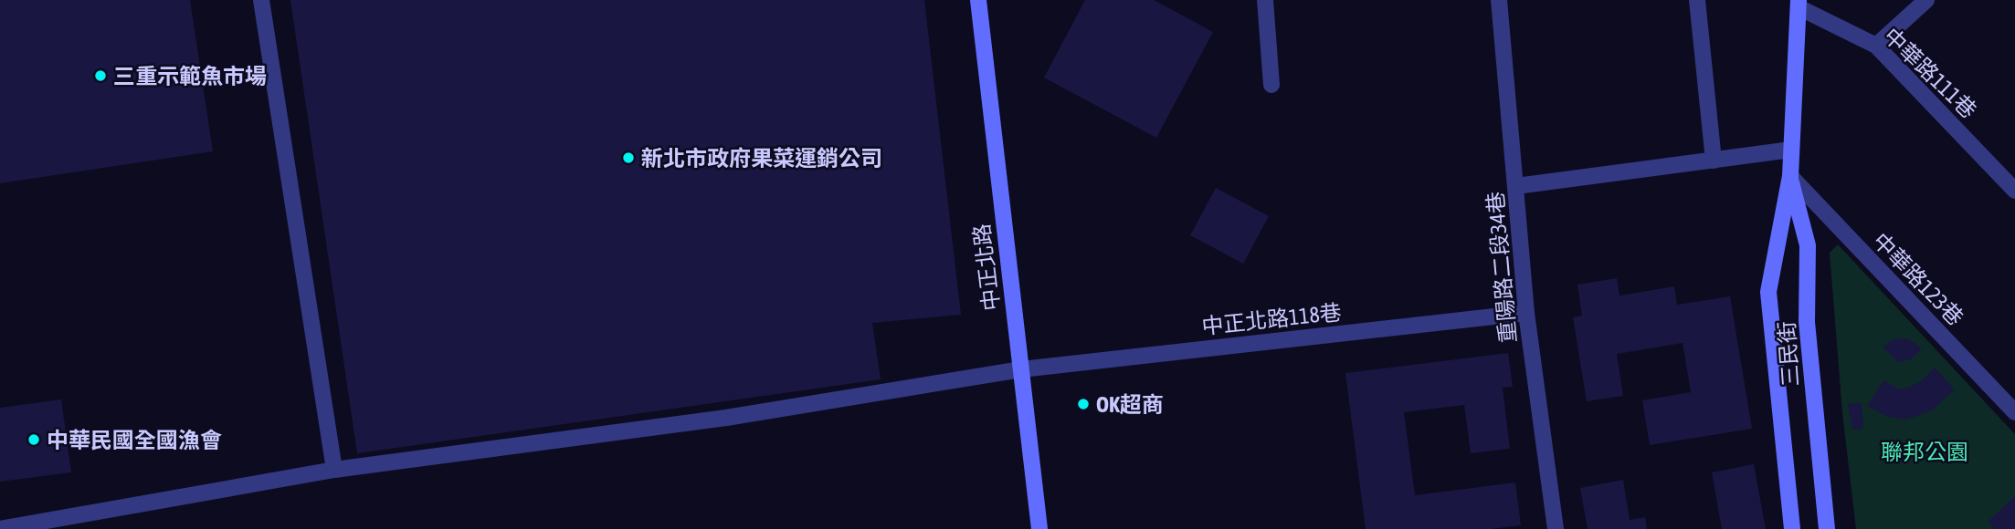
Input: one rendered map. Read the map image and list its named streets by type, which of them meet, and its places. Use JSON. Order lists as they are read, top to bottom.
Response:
{
  "streets": {
    "street": [
      "中華路111巷",
      "中正北路",
      "重陽路二段34巷",
      "中華路123巷",
      "中正北路118巷",
      "三民街"
    ]
  },
  "crossings": [
    ["中華路111巷", "三民街"],
    ["中正北路", "中正北路118巷"],
    ["重陽路二段34巷", "中正北路118巷"],
    ["中華路123巷", "三民街"]
  ],
  "parks": ["聯邦公園"],
  "places": [
    "三重示範魚市場",
    "新北市政府果菜運銷公司",
    "OK超商",
    "中華民國全國漁會"
  ]
}
